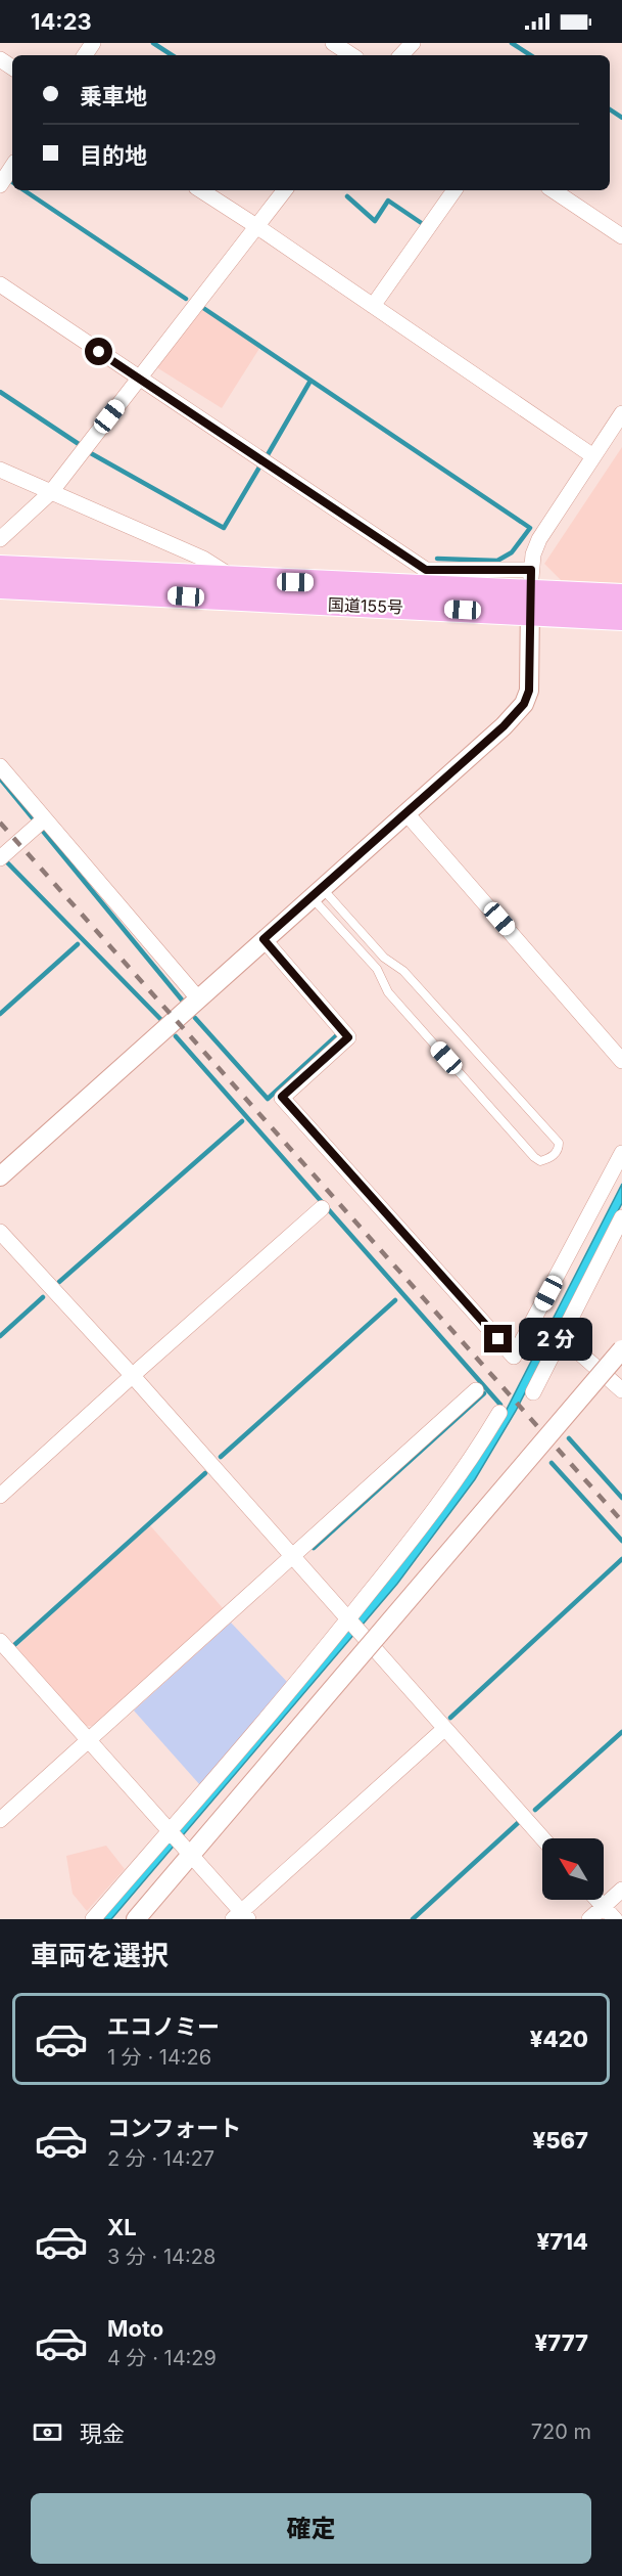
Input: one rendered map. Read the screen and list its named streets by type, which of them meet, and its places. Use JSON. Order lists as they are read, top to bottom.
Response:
{
  "streets": {
    "highway": ["国道155号"]
  },
  "north": "top left",
  "page": {
    "status": "14:23",
    "banner": ["乗車地", "目的地"],
    "bubble": "2 分",
    "heading": "車両を選択",
    "list": [
      {
        "name": "エコノミー",
        "note": "1 分 · 14:26",
        "value": "¥420"
      },
      {
        "name": "コンフォート",
        "note": "2 分 · 14:27",
        "value": "¥567"
      },
      {
        "name": "XL",
        "note": "3 分 · 14:28",
        "value": "¥714"
      },
      {
        "name": "Moto",
        "note": "4 分 · 14:29",
        "value": "¥777"
      }
    ],
    "pay": ["現金", "720 m"],
    "buttons": "確定"
  }
}
